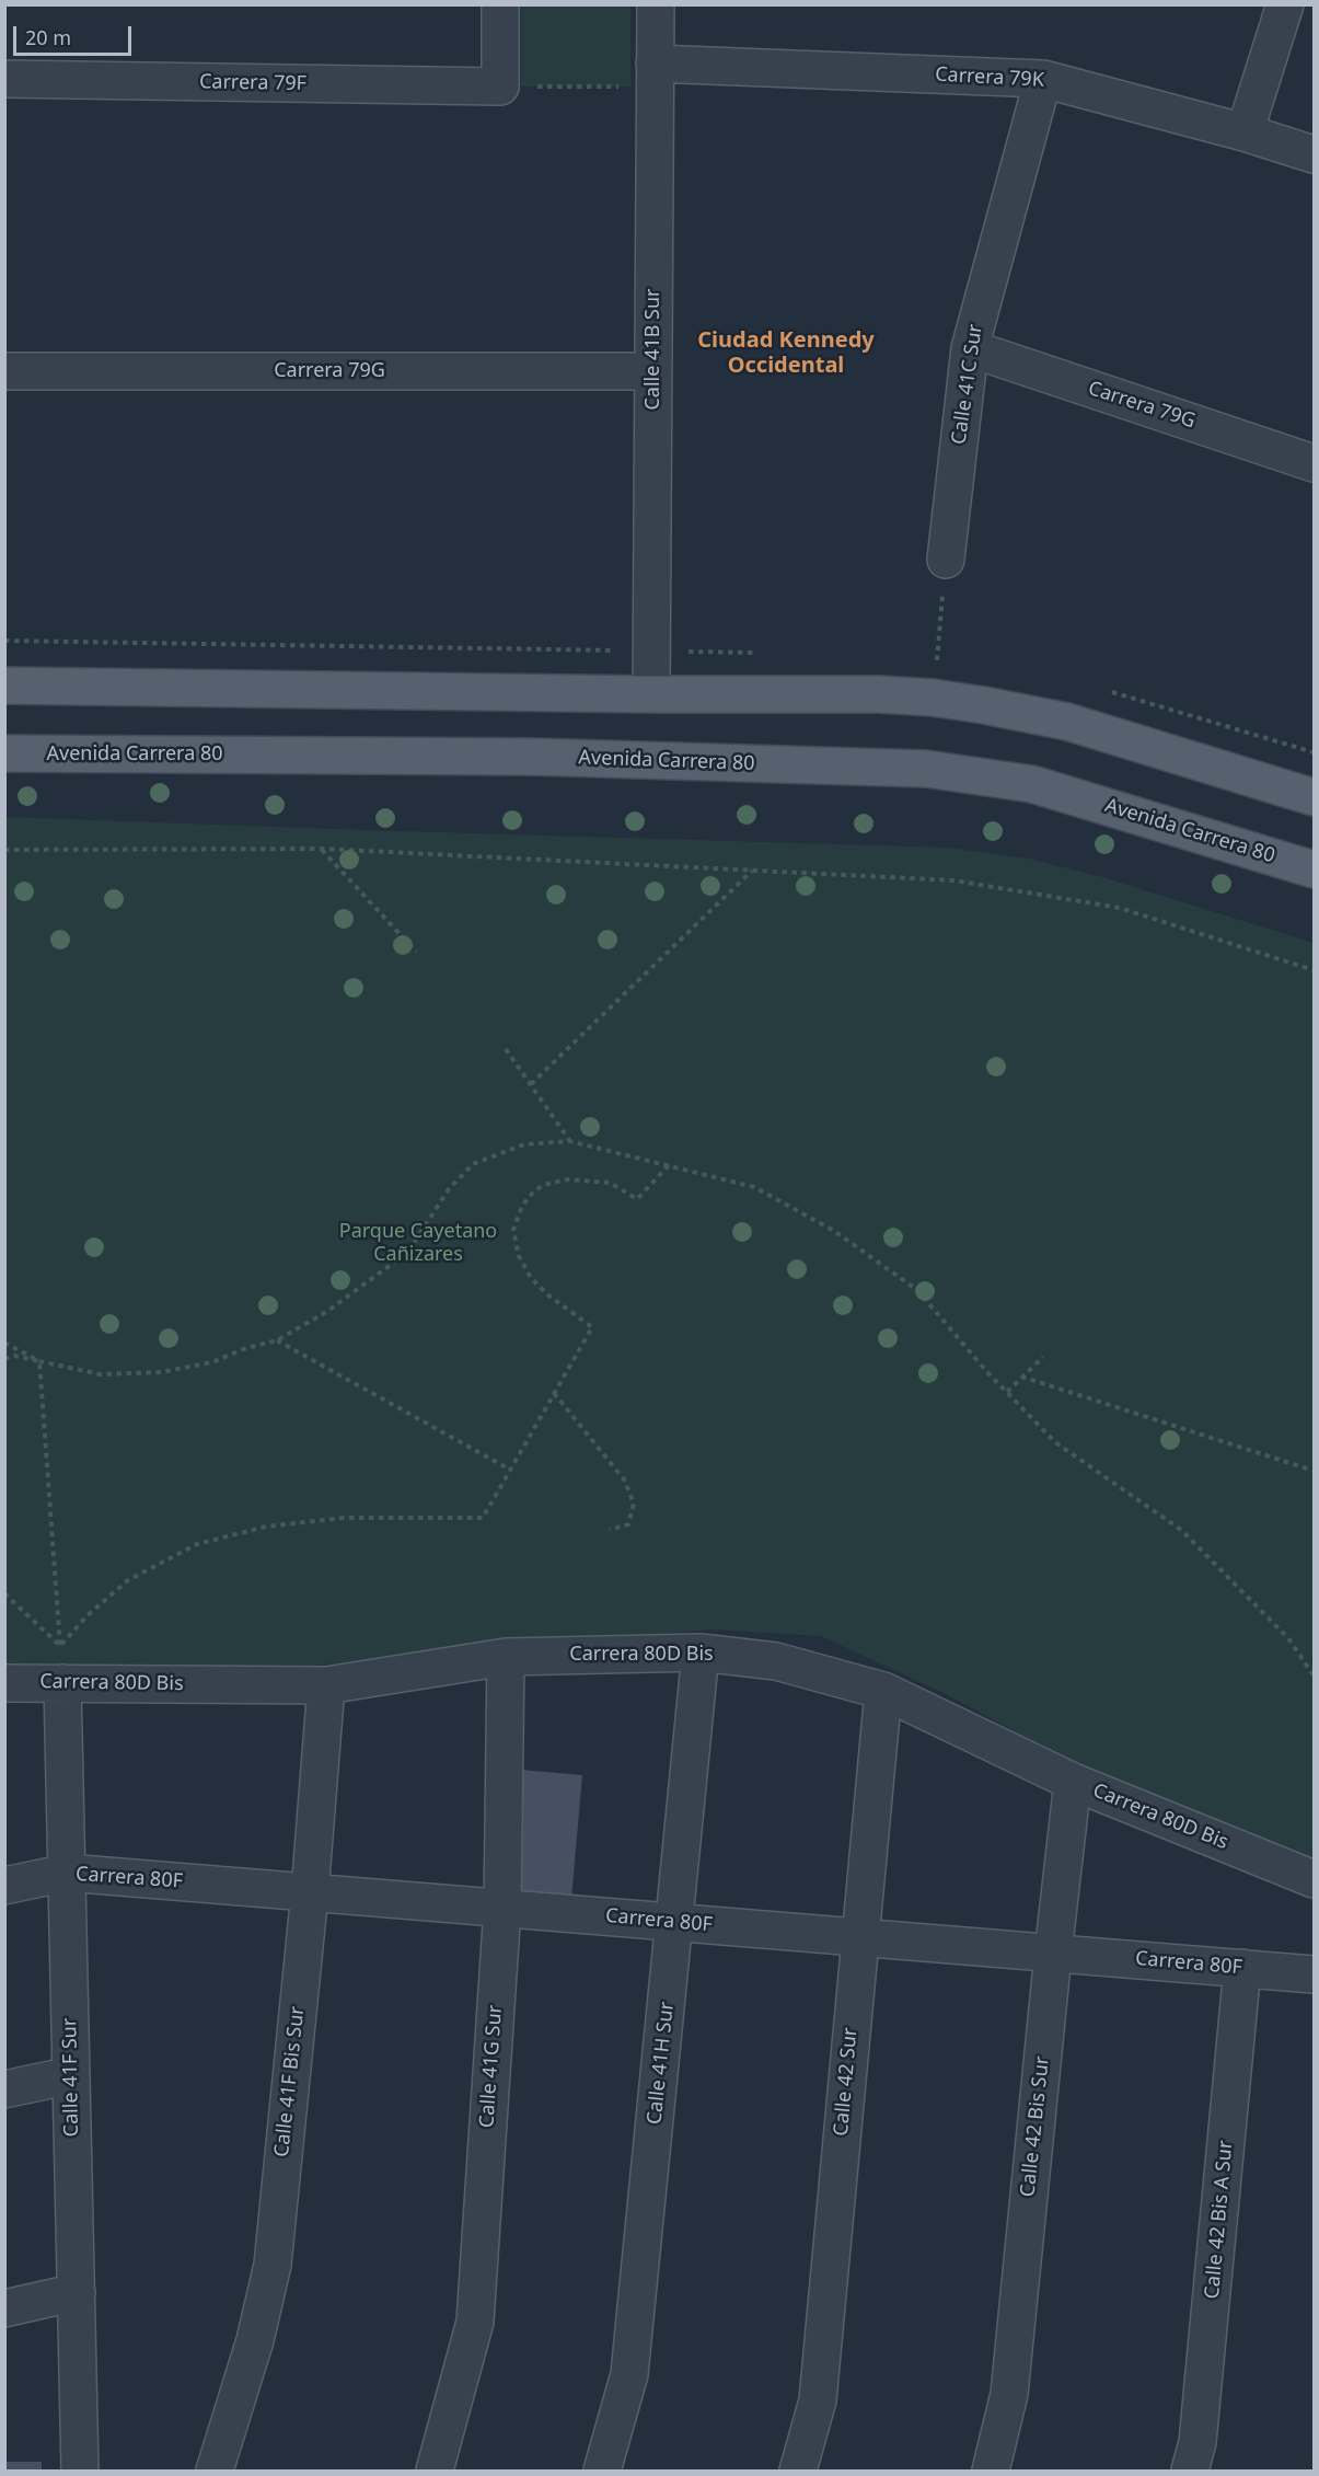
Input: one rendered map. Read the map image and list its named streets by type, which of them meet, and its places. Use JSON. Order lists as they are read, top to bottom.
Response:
{
  "streets": {
    "main road": ["Avenida Carrera 80"],
    "street": [
      "Carrera 79K",
      "Carrera 79F",
      "Calle 41B Sur",
      "Carrera 79G",
      "Calle 41C Sur",
      "Carrera 80D Bis",
      "Carrera 80F",
      "Calle 41H Sur",
      "Calle 41G Sur",
      "Calle 41F Sur",
      "Calle 41F Bis Sur",
      "Calle 42 Sur",
      "Calle 42 Bis Sur",
      "Calle 42 Bis A Sur"
    ]
  },
  "crossings": [
    ["Carrera 79K", "Calle 41B Sur"],
    ["Carrera 79K", "Calle 41C Sur"],
    ["Calle 41B Sur", "Carrera 79G"],
    ["Carrera 79G", "Calle 41C Sur"],
    ["Carrera 80D Bis", "Calle 41H Sur"],
    ["Carrera 80D Bis", "Calle 41G Sur"],
    ["Carrera 80D Bis", "Calle 41F Sur"],
    ["Carrera 80D Bis", "Calle 41F Bis Sur"],
    ["Carrera 80D Bis", "Calle 42 Sur"],
    ["Carrera 80D Bis", "Calle 42 Bis Sur"],
    ["Carrera 80F", "Calle 41H Sur"],
    ["Carrera 80F", "Calle 41G Sur"],
    ["Carrera 80F", "Calle 41F Sur"],
    ["Carrera 80F", "Calle 41F Bis Sur"],
    ["Carrera 80F", "Calle 42 Sur"],
    ["Carrera 80F", "Calle 42 Bis Sur"],
    ["Carrera 80F", "Calle 42 Bis A Sur"]
  ],
  "districts": ["Ciudad Kennedy Occidental"],
  "parks": ["Parque Cayetano Cañizares"],
  "scale_bar": "20 m"
}
